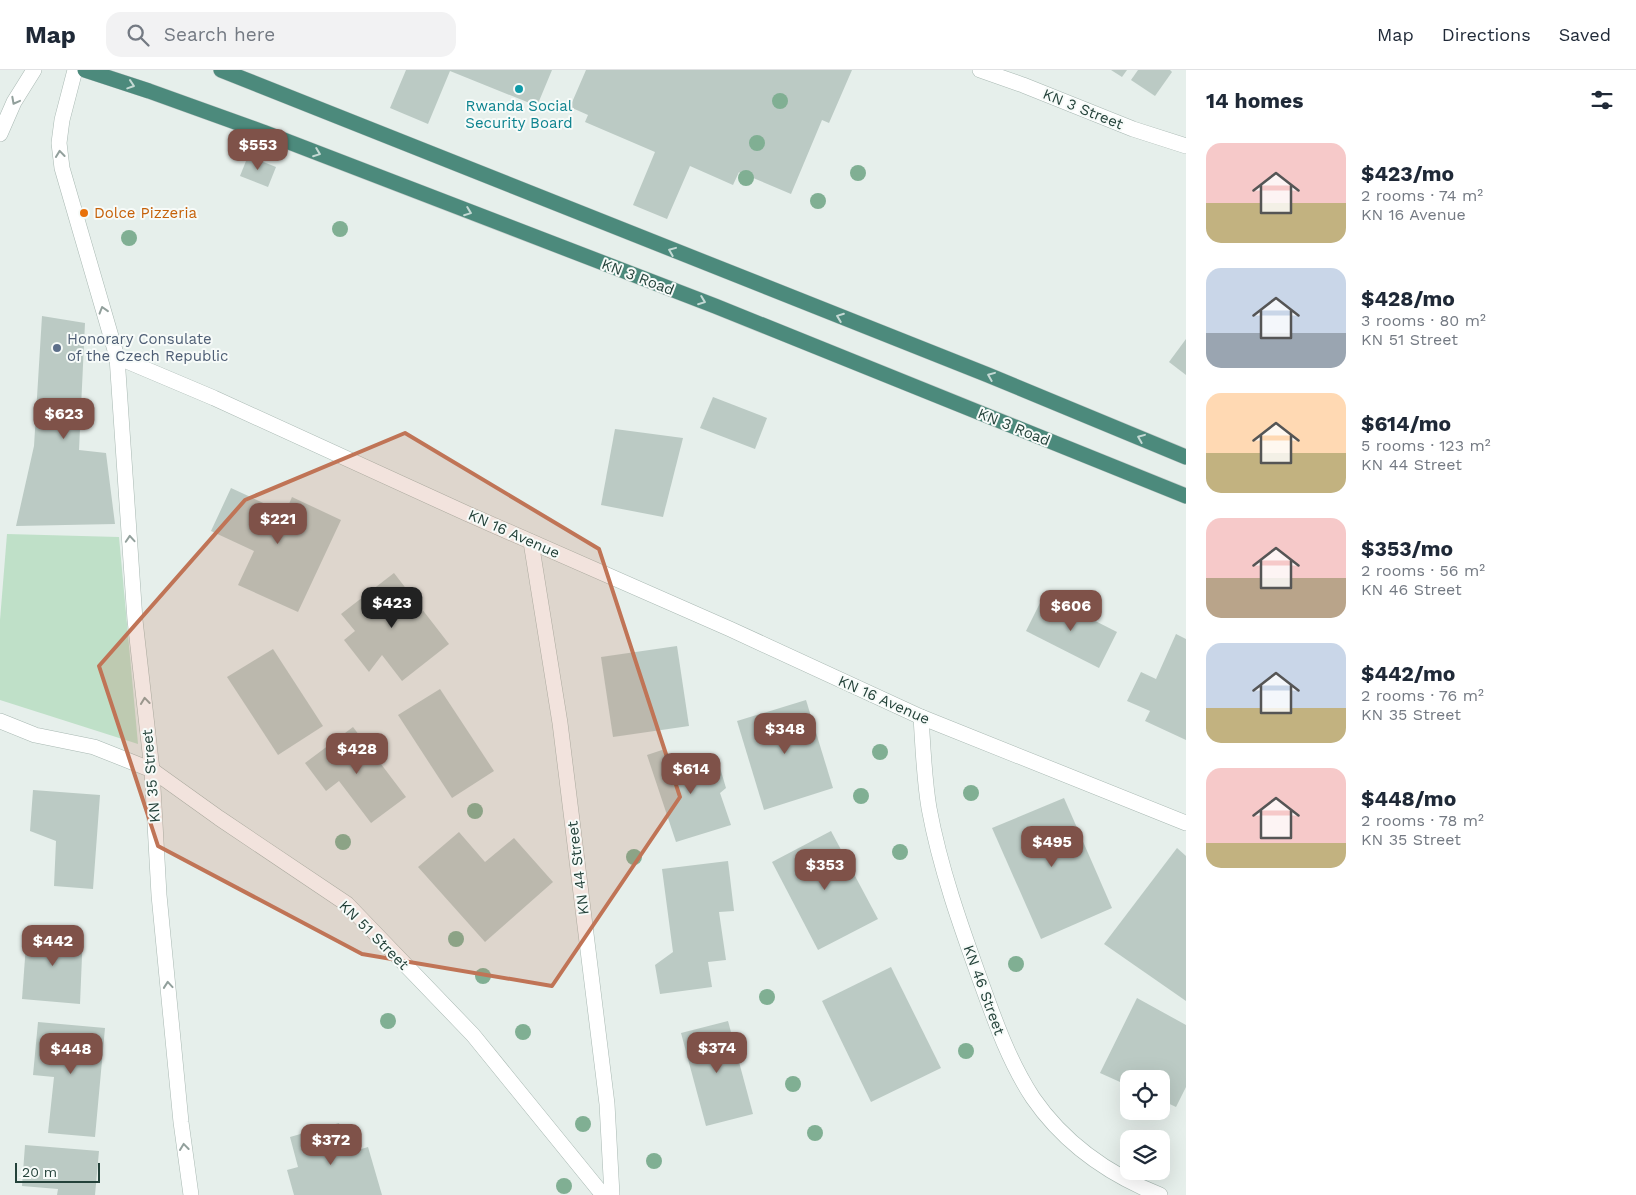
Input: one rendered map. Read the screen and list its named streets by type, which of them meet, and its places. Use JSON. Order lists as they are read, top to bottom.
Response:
{
  "streets": {
    "highway": ["KN 3 Road"],
    "street": [
      "KN 3 Street",
      "KN 16 Avenue",
      "KN 35 Street",
      "KN 44 Street",
      "KN 51 Street",
      "KN 46 Street"
    ]
  },
  "crossings": [
    ["KN 16 Avenue", "KN 35 Street"],
    ["KN 16 Avenue", "KN 44 Street"],
    ["KN 16 Avenue", "KN 46 Street"],
    ["KN 35 Street", "KN 51 Street"]
  ],
  "one_way": ["KN 35 Street"],
  "places": ["Rwanda Social Security Board", "Dolce Pizzeria", "Honorary Consulate of the Czech Republic"],
  "scale_bar": "20 m",
  "page": {
    "header": "Map",
    "search": "Search here",
    "nav": ["Map", "Directions", "Saved"],
    "heading": "14 homes",
    "price": [
      "$553",
      "$623",
      "$221",
      "$423",
      "$606",
      "$348",
      "$428",
      "$614",
      "$495",
      "$353",
      "$442",
      "$374",
      "$448",
      "$372"
    ],
    "list": [
      {
        "name": "$423/mo",
        "note": "2 rooms · 74 m² · KN 16 Avenue"
      },
      {
        "name": "$428/mo",
        "note": "3 rooms · 80 m² · KN 51 Street"
      },
      {
        "name": "$614/mo",
        "note": "5 rooms · 123 m² · KN 44 Street"
      },
      {
        "name": "$353/mo",
        "note": "2 rooms · 56 m² · KN 46 Street"
      },
      {
        "name": "$442/mo",
        "note": "2 rooms · 76 m² · KN 35 Street"
      },
      {
        "name": "$448/mo",
        "note": "2 rooms · 78 m² · KN 35 Street"
      }
    ],
    "scale": "20 m"
  }
}
